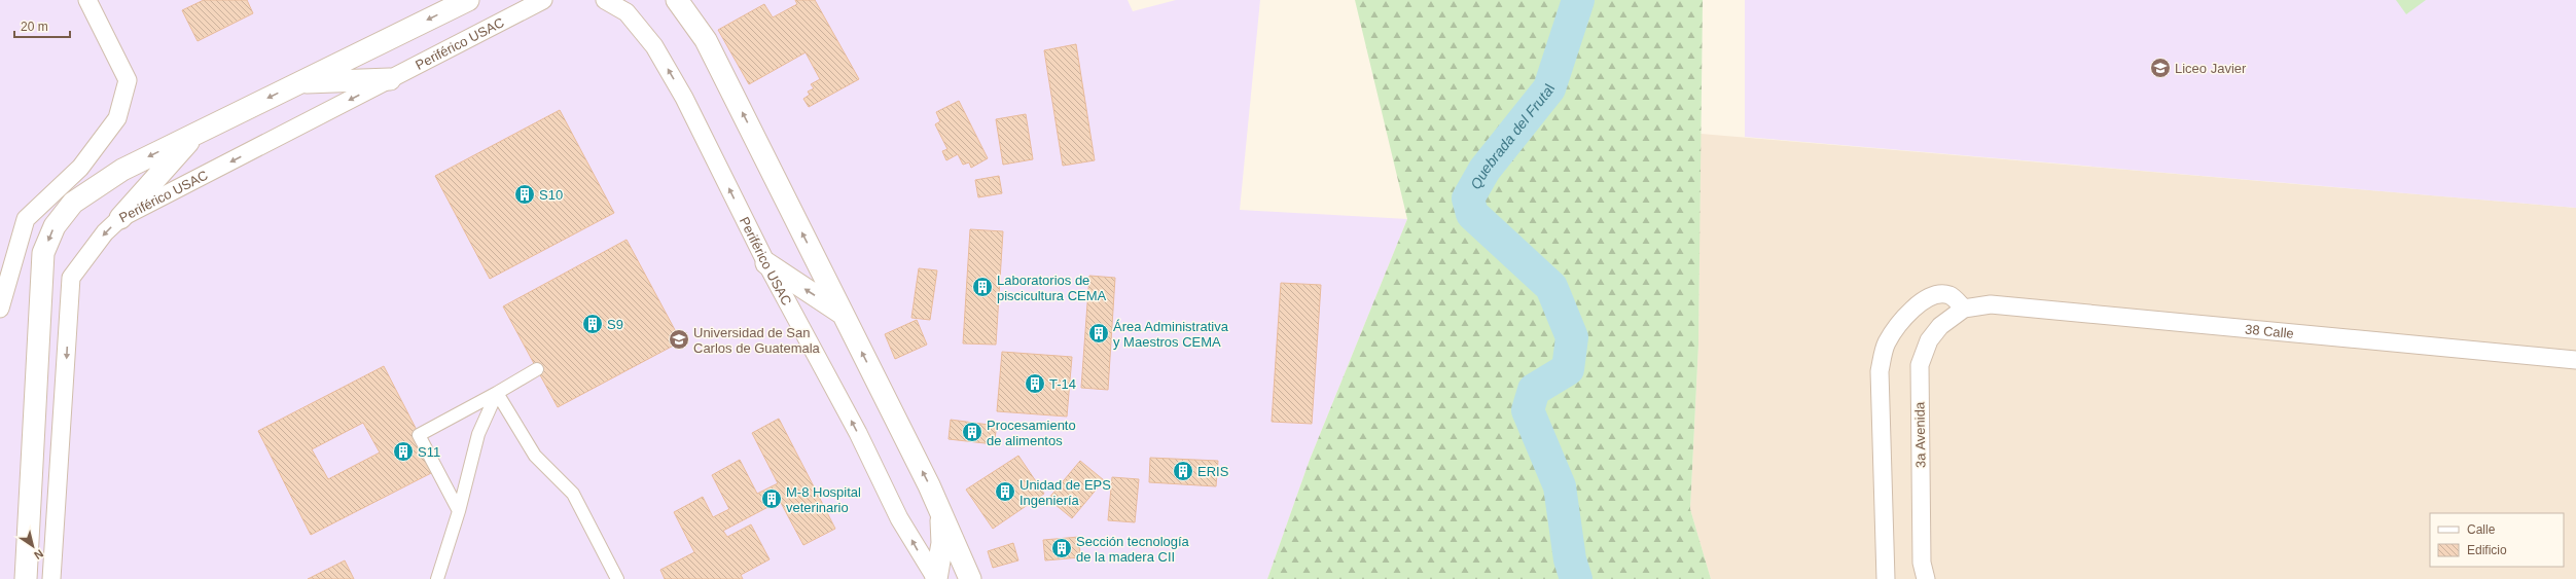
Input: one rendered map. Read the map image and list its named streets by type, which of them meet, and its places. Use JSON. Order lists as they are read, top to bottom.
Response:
{
  "streets": {
    "street": ["Periférico USAC", "38 Calle", "3a Avenida"]
  },
  "crossings": [
    ["38 Calle", "3a Avenida"]
  ],
  "water": ["Quebrada del Frutal"],
  "places": {
    "school or university": ["Liceo Javier", "Universidad de San Carlos de Guatemala"],
    "building": [
      "S10",
      "Laboratorios de piscicultura CEMA",
      "S9",
      "Área Administrativa y Maestros CEMA",
      "T-14",
      "Procesamiento de alimentos",
      "S11",
      "ERIS",
      "Unidad de EPS Ingeniería",
      "M-8 Hospital veterinario",
      "Sección tecnología de la madera CII"
    ]
  },
  "legend": ["Calle", "Edificio"],
  "scale_bar": "20 m",
  "north": "bottom right"
}
